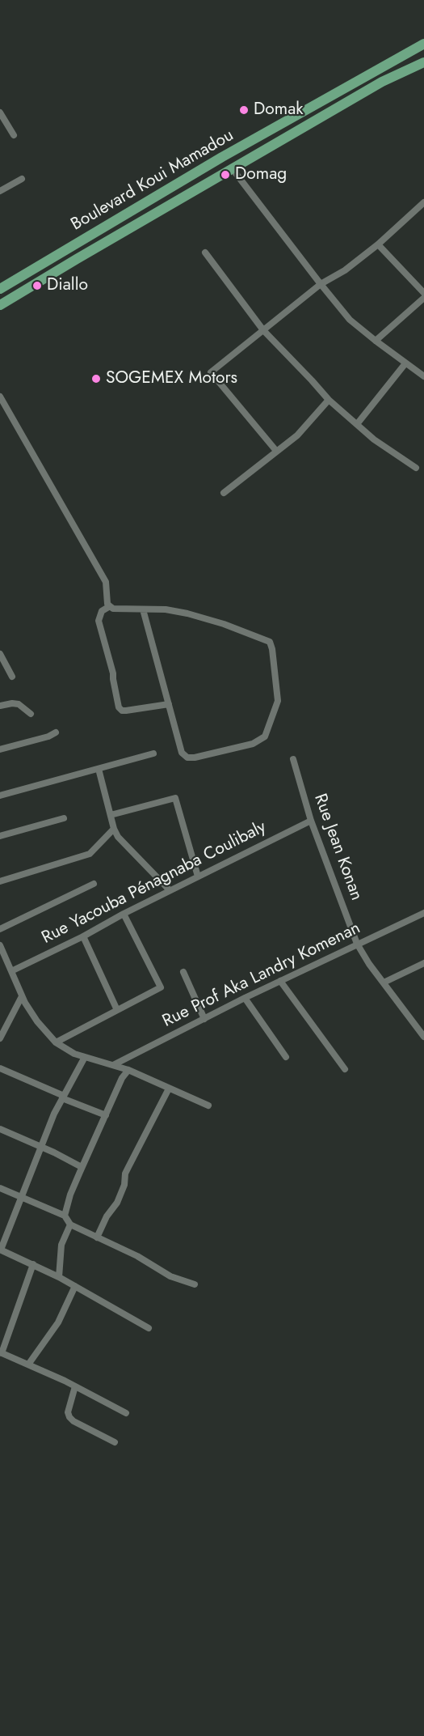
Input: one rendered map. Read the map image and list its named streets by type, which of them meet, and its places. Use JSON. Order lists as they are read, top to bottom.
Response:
{
  "streets": {
    "main road": ["Boulevard Koui Mamadou"],
    "street": ["Rue Jean Konan", "Rue Yacouba Pénagnaba Coulibaly", "Rue Prof Aka Landry Komenan"]
  },
  "crossings": [
    ["Rue Jean Konan", "Rue Yacouba Pénagnaba Coulibaly"],
    ["Rue Jean Konan", "Rue Prof Aka Landry Komenan"]
  ],
  "places": [
    "Domak",
    "Domag",
    "Diallo",
    "SOGEMEX Motors"
  ]
}
